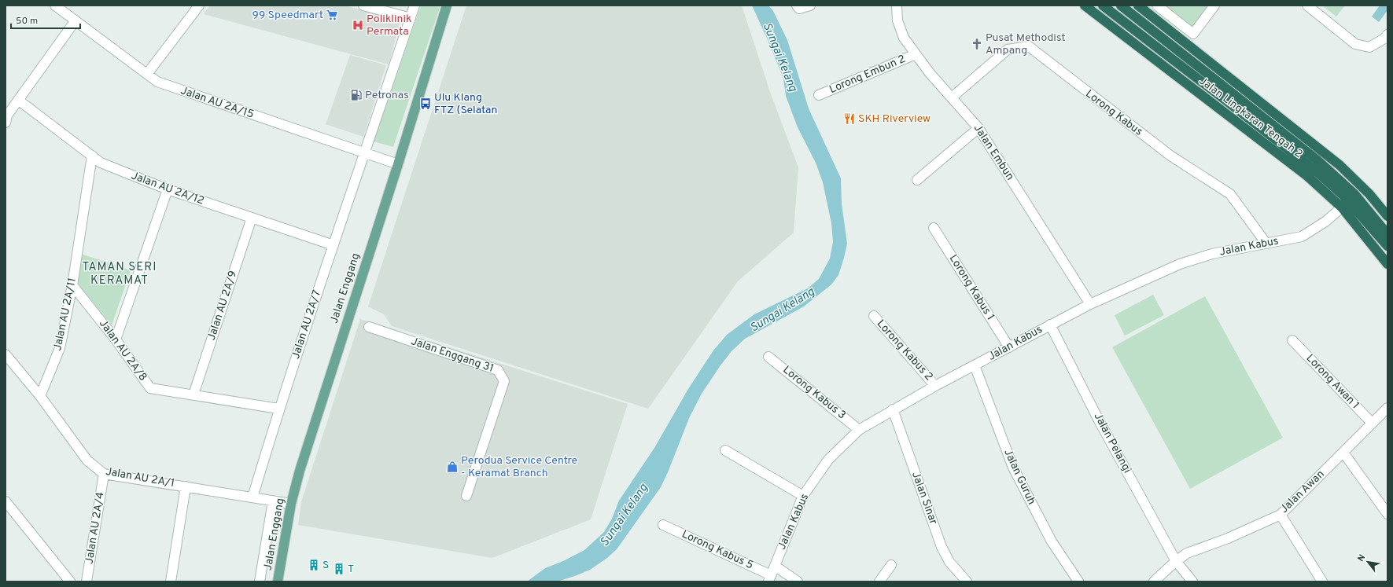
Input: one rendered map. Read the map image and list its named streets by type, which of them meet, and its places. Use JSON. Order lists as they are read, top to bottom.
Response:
{
  "streets": {
    "highway": ["Jalan Lingkaran Tengah 2"],
    "main road": ["Jalan Enggang"],
    "street": [
      "Lorong Embun 2",
      "Jalan AU 2A/15",
      "Lorong Kabus",
      "Jalan Embun",
      "Jalan AU 2A/12",
      "Jalan Kabus",
      "Lorong Kabus 1",
      "Jalan AU 2A/9",
      "Jalan AU 2A/11",
      "Jalan AU 2A/7",
      "Jalan AU 2A/8",
      "Lorong Kabus 2",
      "Jalan Enggang 31",
      "Lorong Awan 1",
      "Lorong Kabus 3",
      "Jalan Pelangi",
      "Jalan Guruh",
      "Jalan AU 2A/1",
      "Jalan Awan",
      "Jalan Sinar",
      "Jalan AU 2A/4",
      "Lorong Kabus 5"
    ]
  },
  "crossings": [
    ["Lorong Embun 2", "Jalan Embun"],
    ["Jalan AU 2A/15", "Jalan Enggang"],
    ["Jalan AU 2A/15", "Jalan AU 2A/7"],
    ["Lorong Kabus", "Jalan Embun"],
    ["Lorong Kabus", "Jalan Kabus"],
    ["Jalan Lingkaran Tengah 2", "Jalan Kabus"],
    ["Jalan Embun", "Jalan Kabus"],
    ["Jalan AU 2A/12", "Jalan AU 2A/9"],
    ["Jalan AU 2A/12", "Jalan AU 2A/11"],
    ["Jalan AU 2A/12", "Jalan AU 2A/7"],
    ["Jalan Kabus", "Lorong Kabus 1"],
    ["Jalan Kabus", "Lorong Kabus 2"],
    ["Jalan Kabus", "Lorong Kabus 3"],
    ["Jalan Kabus", "Jalan Pelangi"],
    ["Jalan Kabus", "Jalan Guruh"],
    ["Jalan Kabus", "Jalan Sinar"],
    ["Jalan Kabus", "Lorong Kabus 5"],
    ["Jalan Enggang", "Jalan AU 2A/1"],
    ["Jalan AU 2A/9", "Jalan AU 2A/8"],
    ["Jalan AU 2A/11", "Jalan AU 2A/8"],
    ["Jalan AU 2A/11", "Jalan AU 2A/1"],
    ["Jalan AU 2A/7", "Jalan AU 2A/8"],
    ["Jalan AU 2A/7", "Jalan AU 2A/1"],
    ["Lorong Awan 1", "Jalan Awan"],
    ["Jalan Pelangi", "Jalan Awan"],
    ["Jalan AU 2A/1", "Jalan AU 2A/4"]
  ],
  "districts": ["TAMAN SERI KERAMAT"],
  "water": ["Sungai Kelang"],
  "places": {
    "supermarket": ["99 Speedmart"],
    "hospital": ["Poliklinik Permata"],
    "church": ["Pusat Methodist Ampang"],
    "fuel station": ["Petronas"],
    "bus stop": ["Ulu Klang FTZ (Selatan"],
    "restaurant": ["SKH Riverview"],
    "shop": ["Perodua Service Centre - Keramat Branch"],
    "building": ["S", "T"]
  },
  "scale_bar": "50 m",
  "north": "top left"
}
